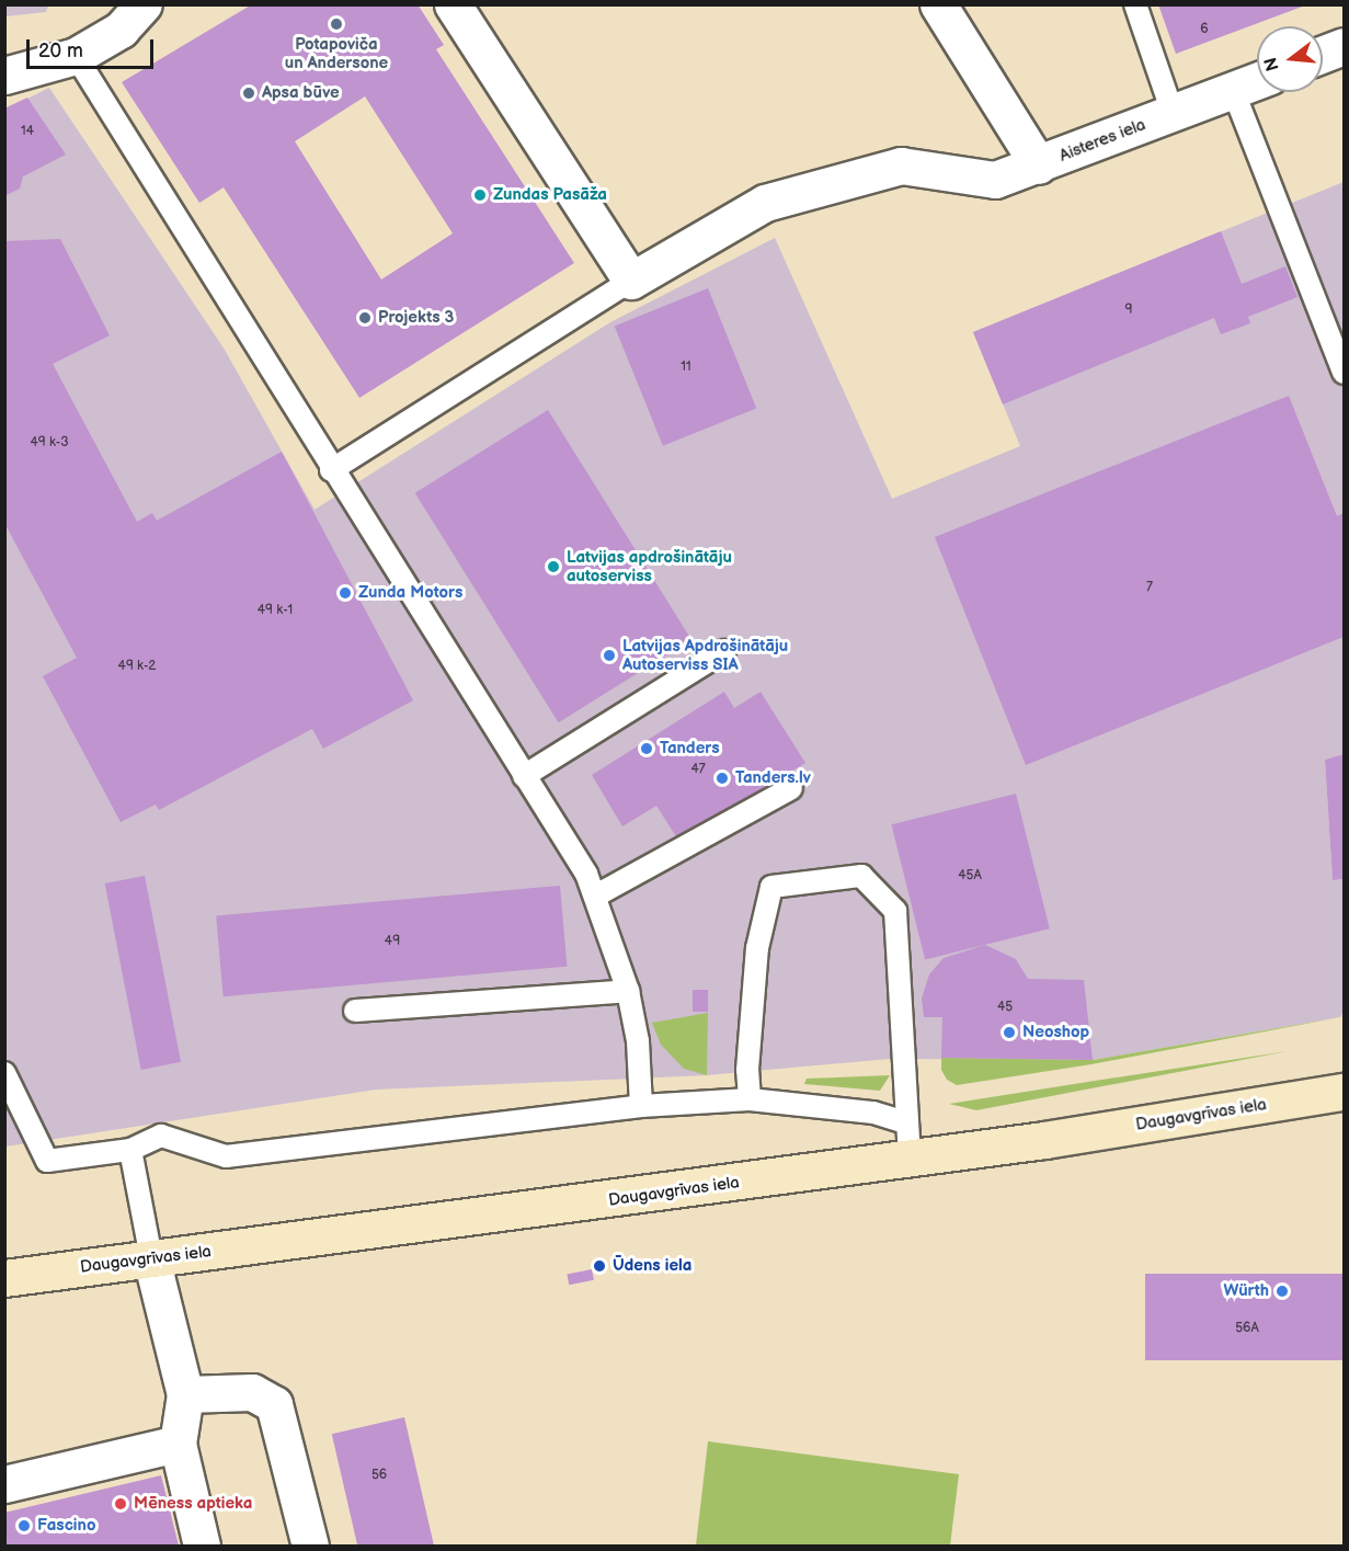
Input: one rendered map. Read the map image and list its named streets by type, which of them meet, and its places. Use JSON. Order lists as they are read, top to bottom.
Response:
{
  "streets": {
    "main road": ["Daugavgrīvas iela"],
    "street": ["Aisteres iela"]
  },
  "places": [
    "Potapoviča un Andersone",
    "Apsa būve",
    "Zundas Pasāža",
    "Projekts 3",
    "Latvijas apdrošinātāju autoserviss",
    "Zunda Motors",
    "Latvijas Apdrošinātāju Autoserviss SIA",
    "Tanders",
    "Tanders.lv",
    "Neoshop",
    "Ūdens iela",
    "Würth",
    "Mēness aptieka",
    "Fascino"
  ],
  "house_numbers": [
    "6",
    "14",
    "9",
    "11",
    "49 k-3",
    "7",
    "49 k-1",
    "49 k-2",
    "47",
    "45A",
    "49",
    "45",
    "56A",
    "56"
  ],
  "scale_bar": "20 m",
  "north": "left"
}
